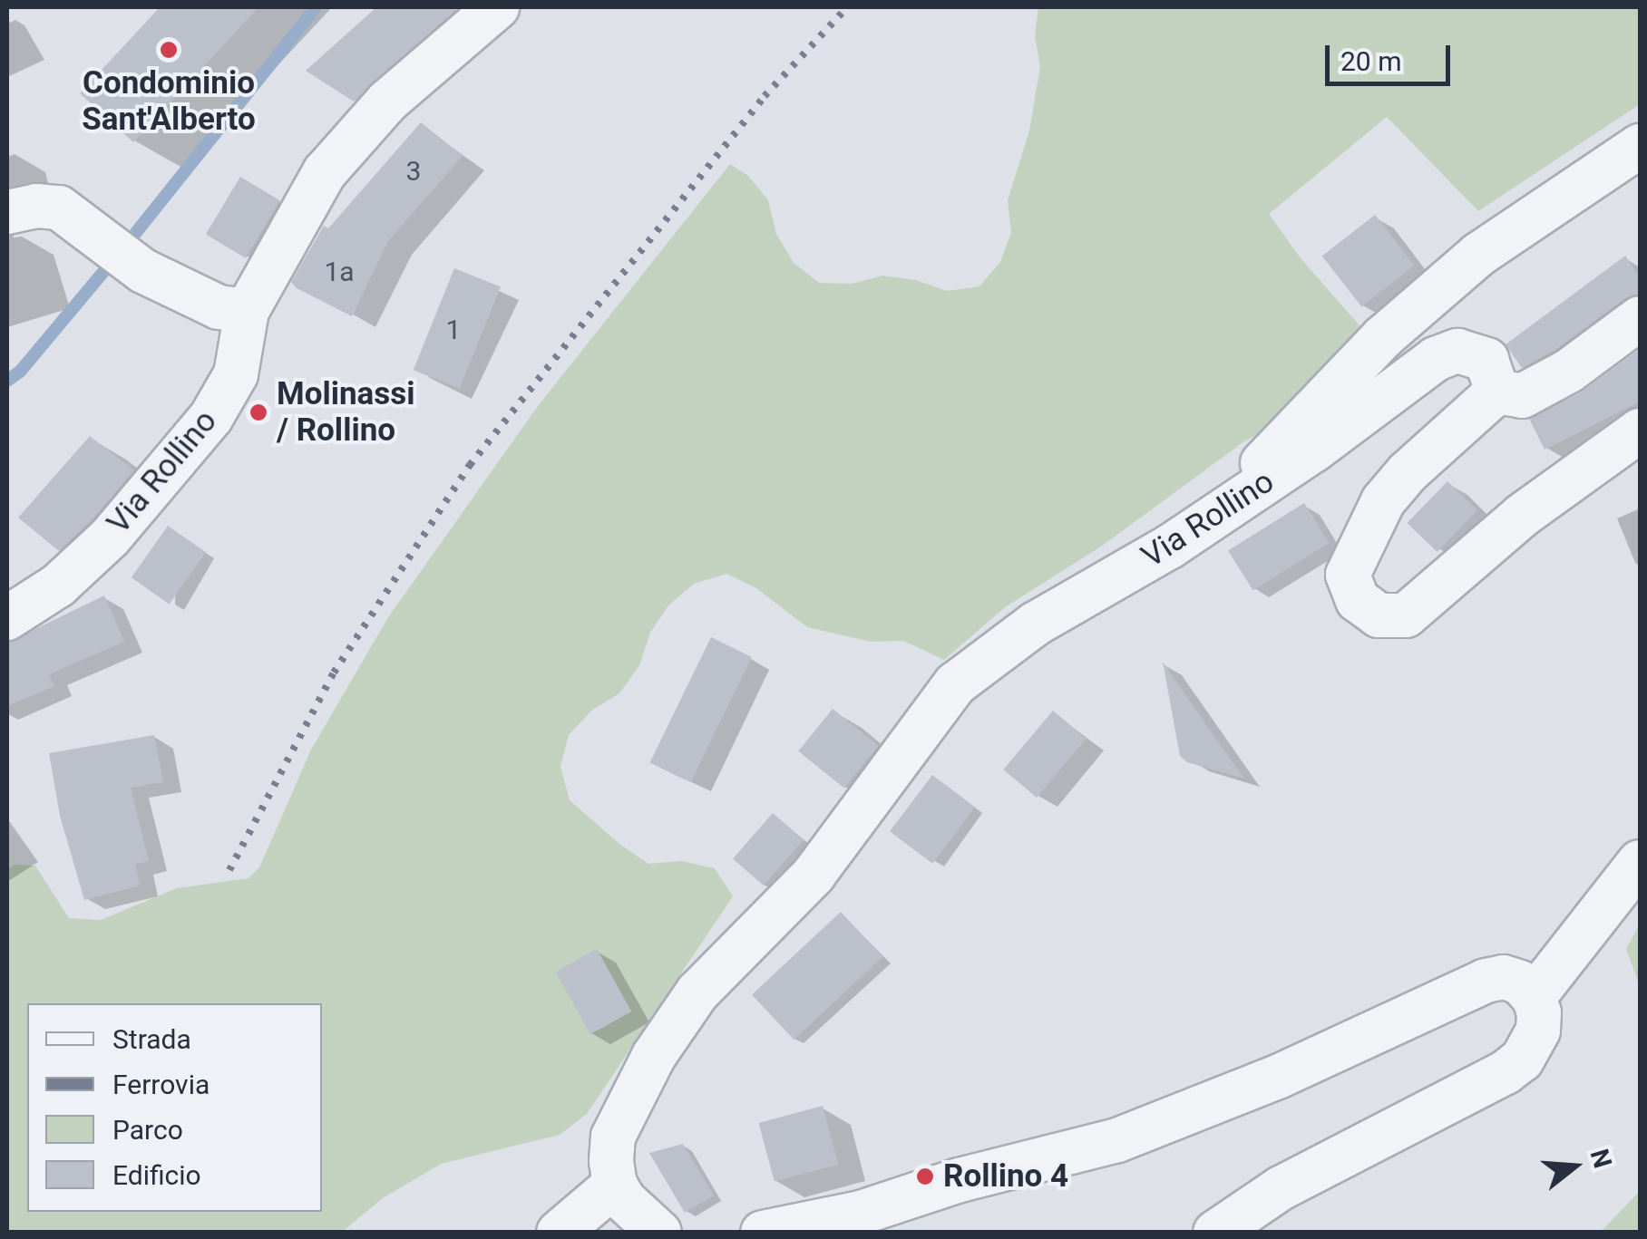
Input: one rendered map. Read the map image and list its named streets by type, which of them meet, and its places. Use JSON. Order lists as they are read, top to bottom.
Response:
{
  "streets": {
    "street": ["Via Rollino"]
  },
  "places": ["Condominio Sant'Alberto", "Molinassi / Rollino", "Rollino 4"],
  "house_numbers": ["3", "1a", "1"],
  "legend": [
    "Strada",
    "Ferrovia",
    "Parco",
    "Edificio"
  ],
  "scale_bar": "20 m",
  "north": "right"
}
